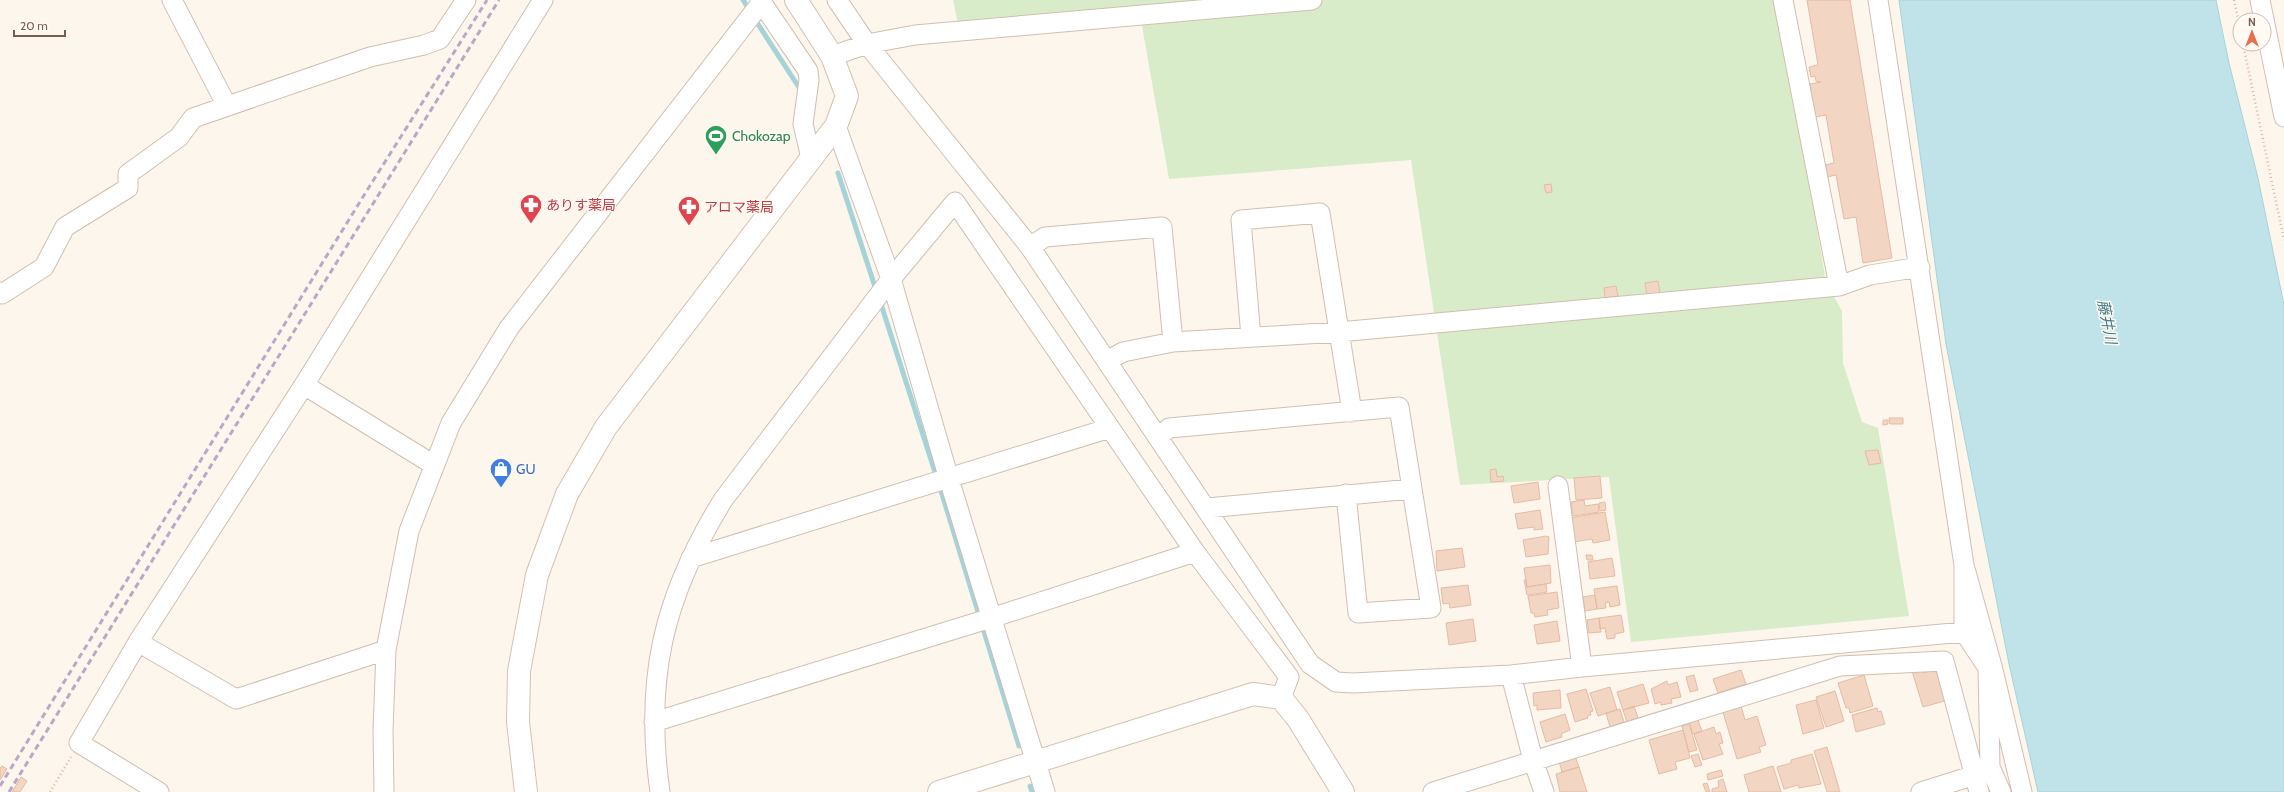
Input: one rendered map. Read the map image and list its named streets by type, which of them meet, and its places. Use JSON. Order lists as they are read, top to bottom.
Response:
{
  "water": ["藤井川"],
  "places": {
    "sports": ["Chokozap"],
    "pharmacy": ["ありす薬局", "アロマ薬局"],
    "shop": ["GU"]
  },
  "scale_bar": "20 m",
  "north": "top"
}
